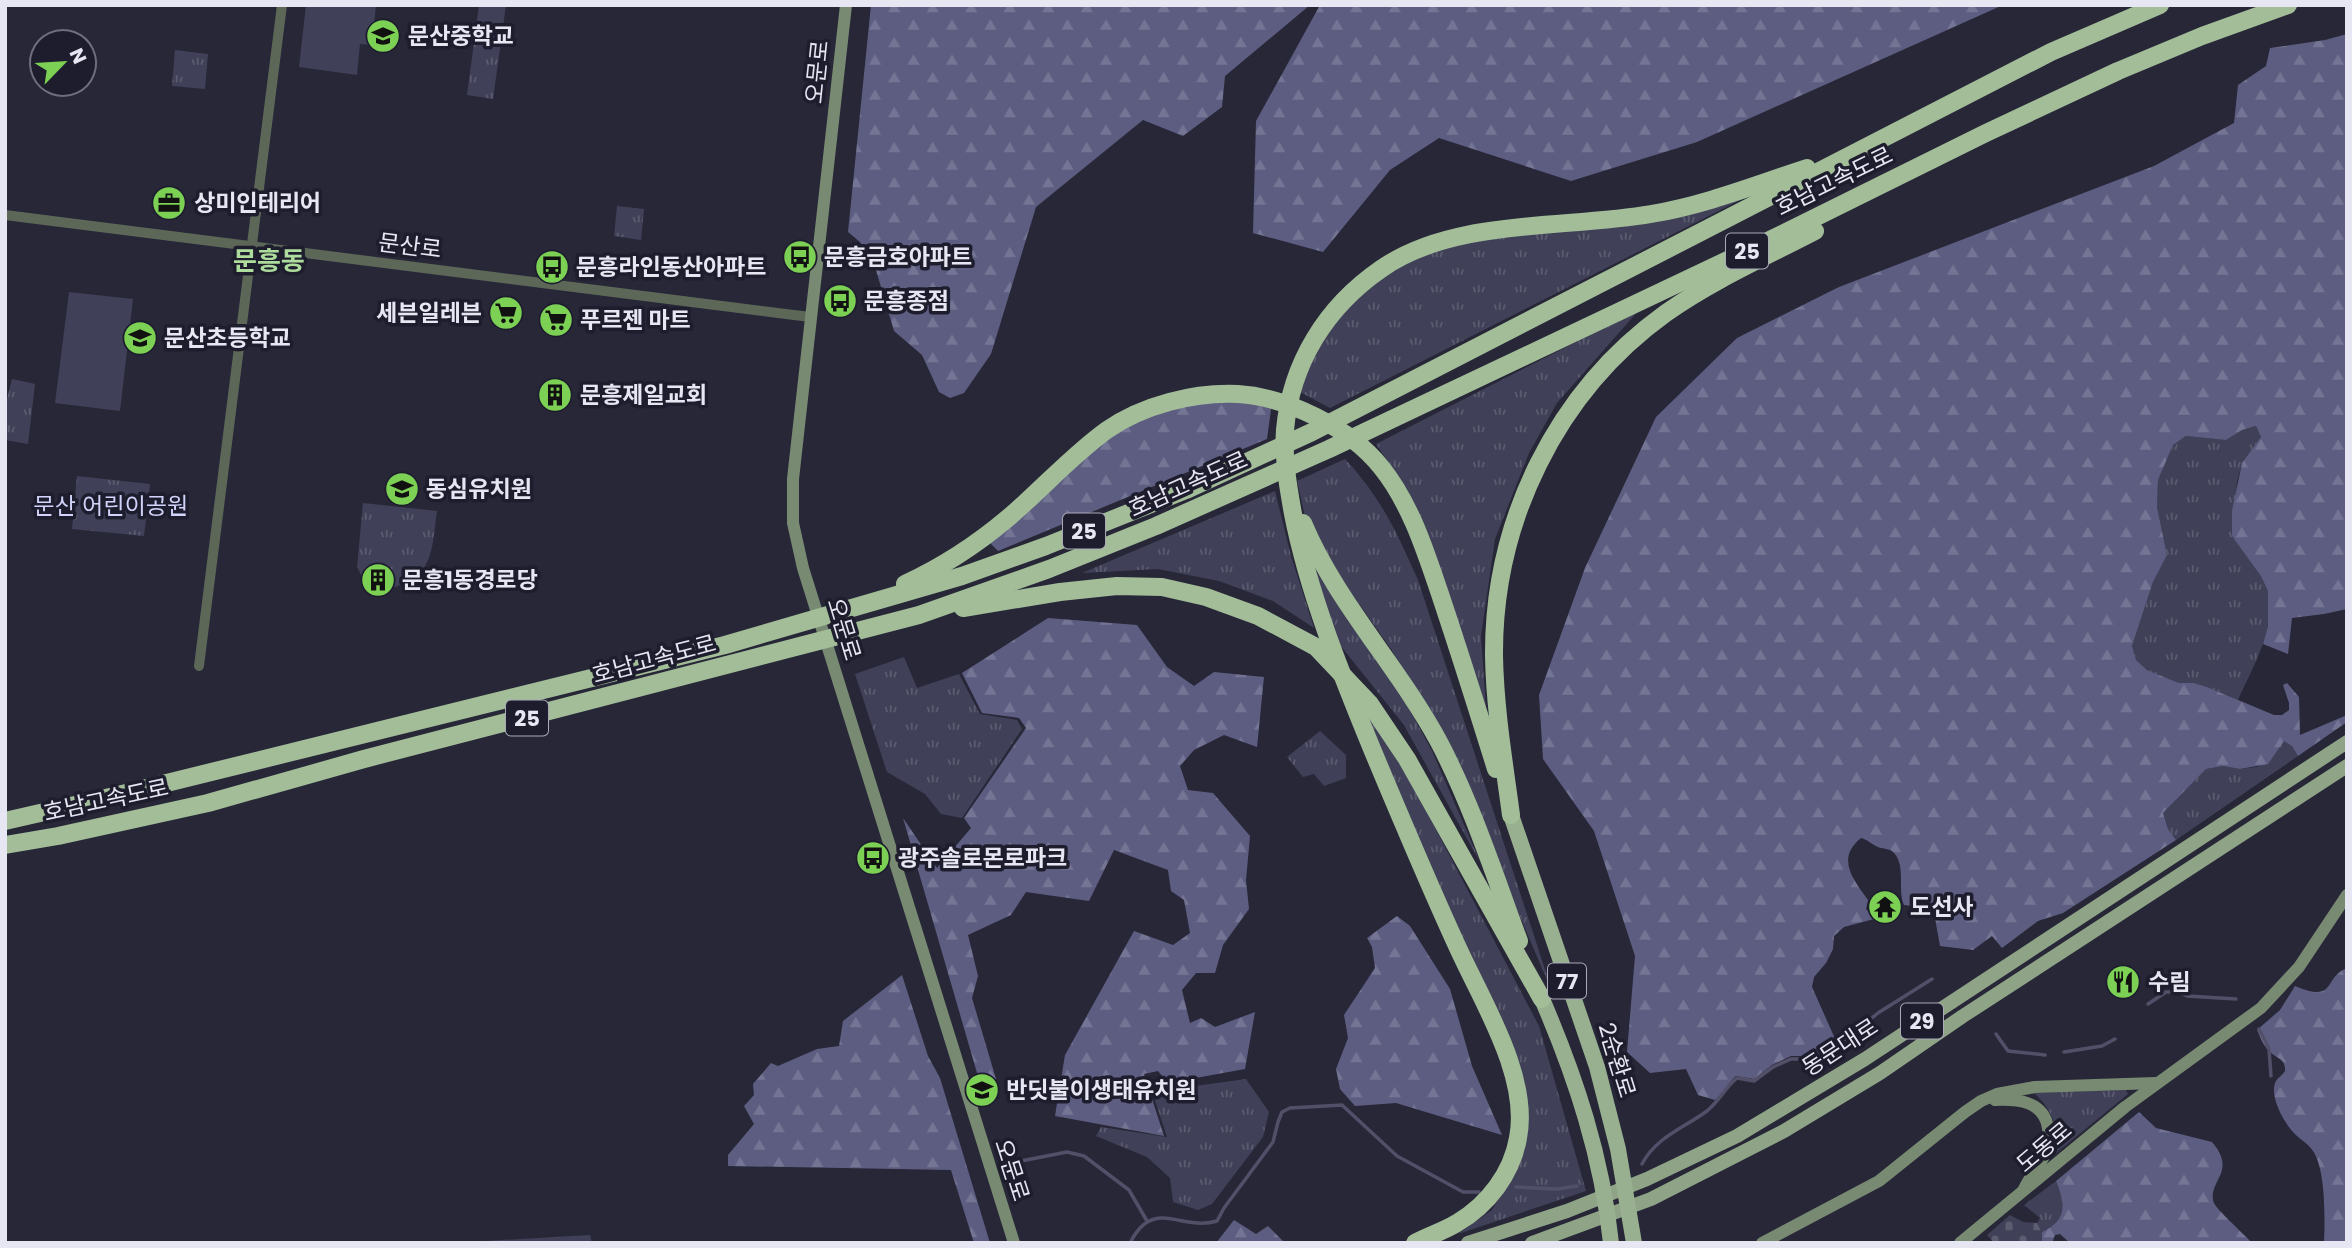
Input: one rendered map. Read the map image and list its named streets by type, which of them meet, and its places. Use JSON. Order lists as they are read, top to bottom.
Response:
{
  "streets": {
    "highway": [
      "호남고속도로",
      "25",
      "77",
      "2순환로"
    ],
    "main road": [
      "오문로",
      "29",
      "동문대로",
      "도동로"
    ],
    "street": ["문산로"]
  },
  "crossings": [
    ["오문로", "문산로"]
  ],
  "districts": ["문흥동"],
  "parks": ["문산 어린이공원"],
  "places": {
    "school or university": [
      "문산중학교",
      "문산초등학교",
      "동심유치원",
      "반딧불이생태유치원"
    ],
    "office": ["상미인테리어"],
    "bus stop": [
      "문흥금호아파트",
      "문흥라인동산아파트",
      "문흥종점",
      "광주솔로몬로파크"
    ],
    "supermarket": ["세븐일레븐", "푸르젠 마트"],
    "building": ["문흥제일교회", "문흥1동경로당"],
    "temple": ["도선사"],
    "restaurant": ["수림"]
  },
  "north": "top right"
}
